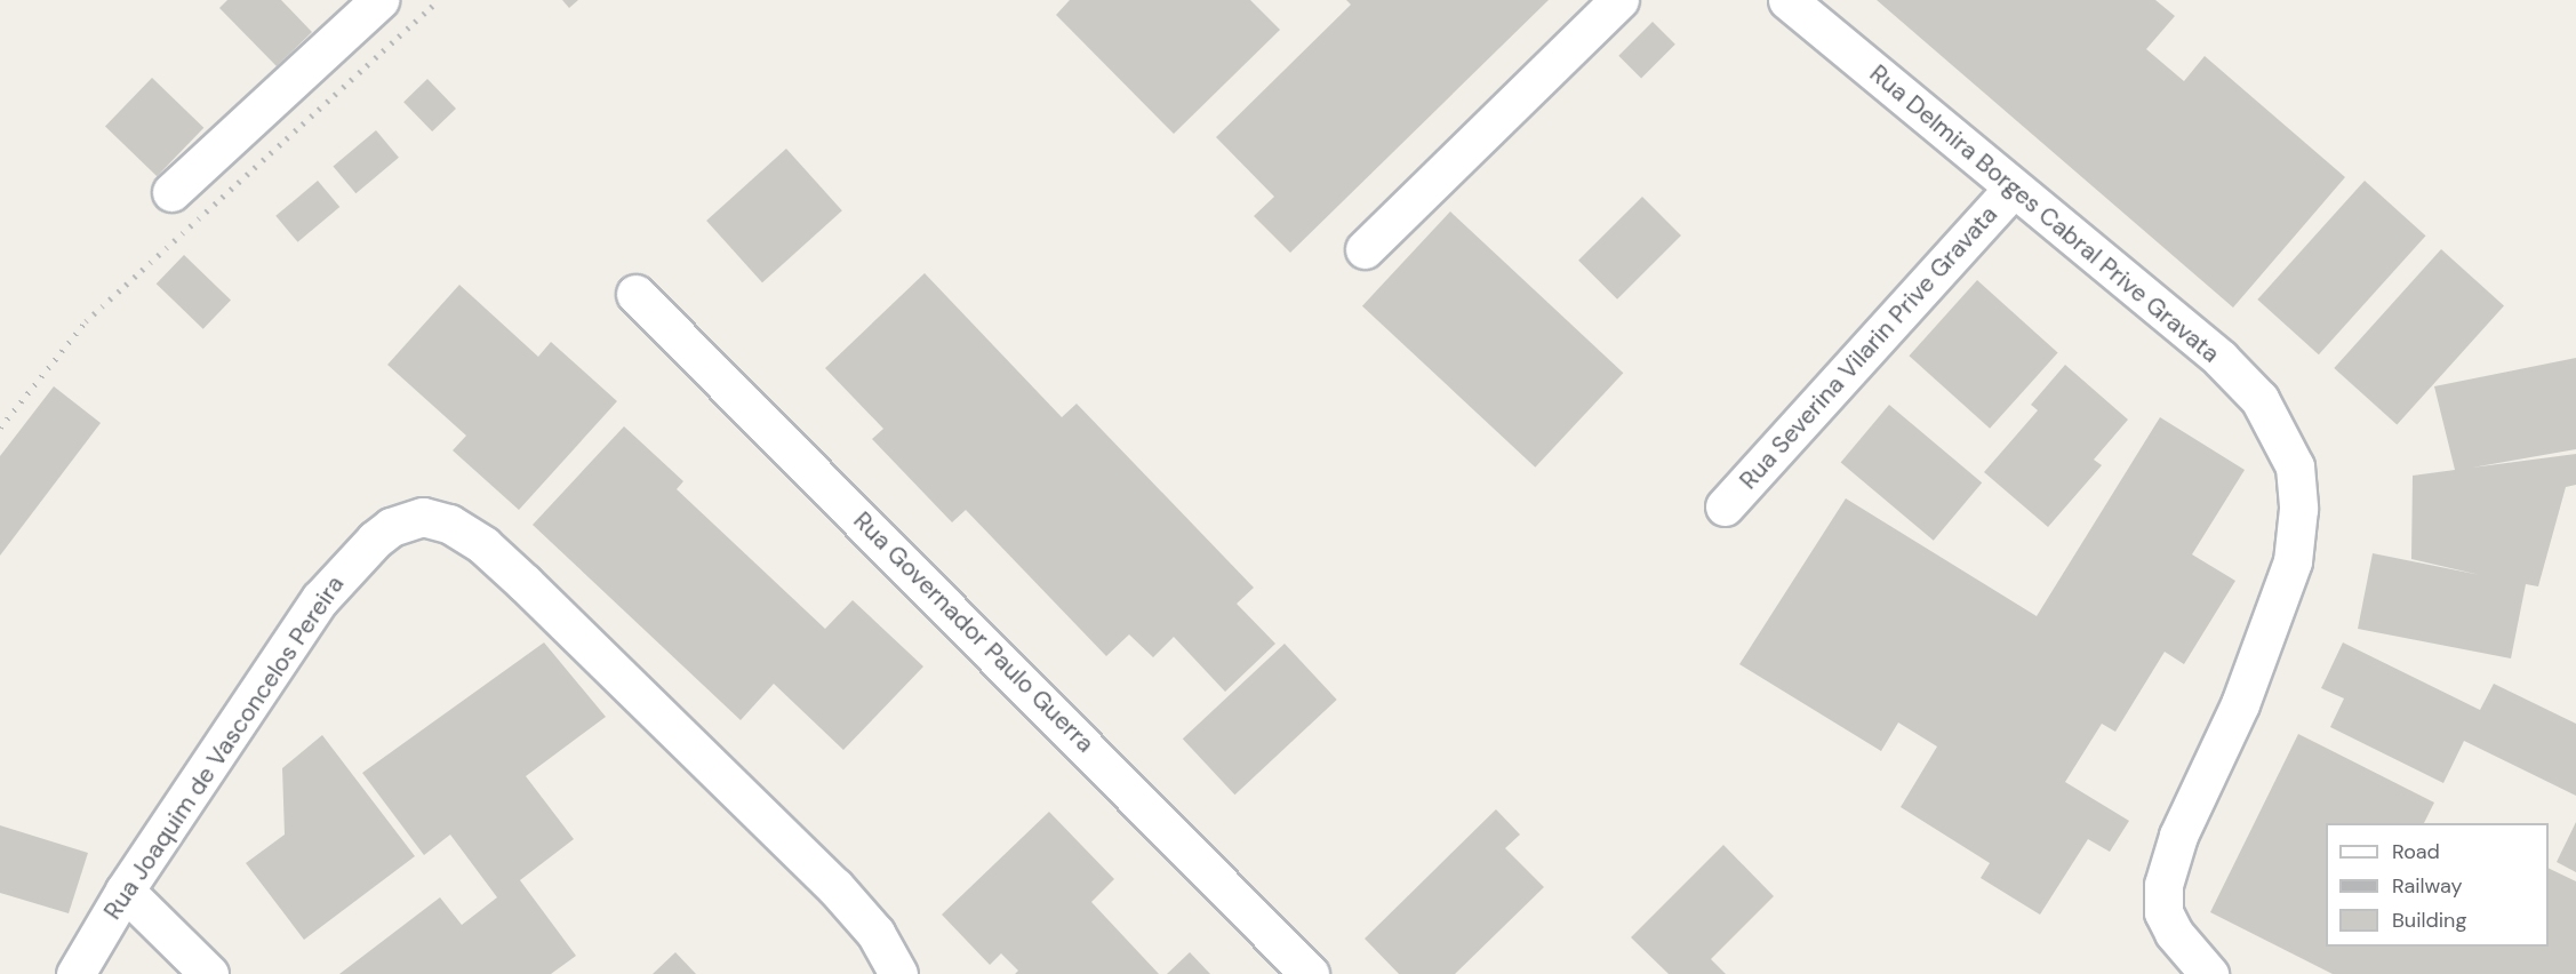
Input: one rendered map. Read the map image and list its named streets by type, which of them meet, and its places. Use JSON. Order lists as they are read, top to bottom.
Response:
{
  "streets": {
    "street": [
      "Rua Delmira Borges Cabral Prive Gravata",
      "Rua Severina Vilarin Prive Gravata",
      "Rua Governador Paulo Guerra",
      "Rua Joaquim de Vasconcelos Pereira"
    ]
  },
  "crossings": [
    ["Rua Delmira Borges Cabral Prive Gravata", "Rua Severina Vilarin Prive Gravata"]
  ],
  "legend": ["Road", "Railway", "Building"]
}
